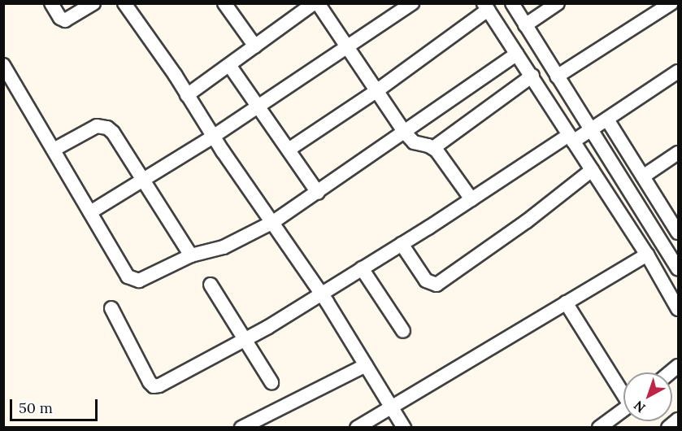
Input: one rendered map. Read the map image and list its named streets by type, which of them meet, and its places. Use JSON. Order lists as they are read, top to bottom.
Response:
{
  "scale_bar": "50 m",
  "north": "bottom left"
}
